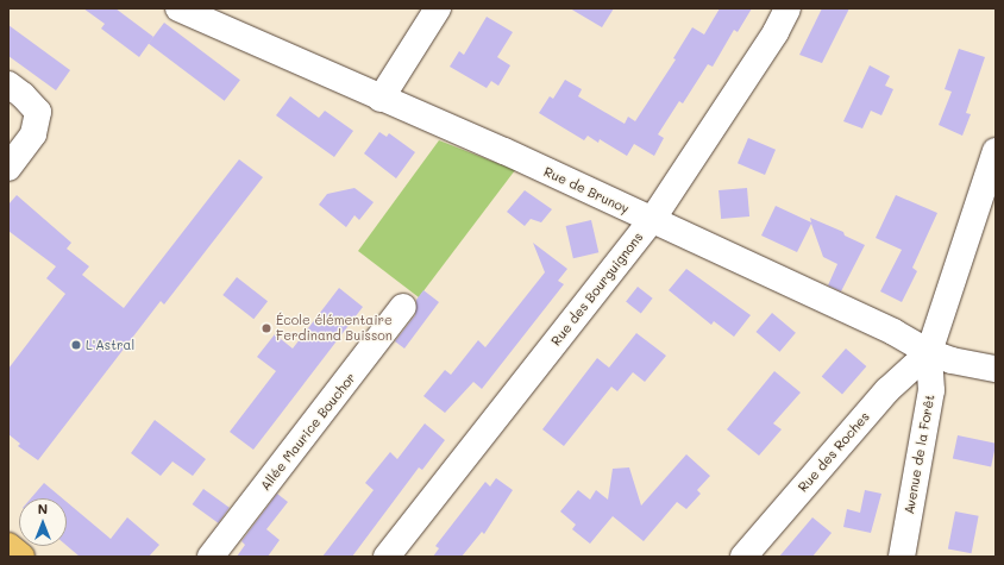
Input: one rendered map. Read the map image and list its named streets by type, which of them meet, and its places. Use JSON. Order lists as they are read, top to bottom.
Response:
{
  "streets": {
    "street": [
      "Rue de Brunoy",
      "Rue des Bourguignons",
      "Allée Maurice Bouchor",
      "Rue des Roches",
      "Avenue de la Forêt"
    ]
  },
  "crossings": [
    ["Rue de Brunoy", "Rue des Bourguignons"],
    ["Rue de Brunoy", "Rue des Roches"],
    ["Rue de Brunoy", "Avenue de la Forêt"],
    ["Rue des Roches", "Avenue de la Forêt"]
  ],
  "places": ["École élémentaire Ferdinand Buisson", "L'Astral"],
  "north": "top"
}
